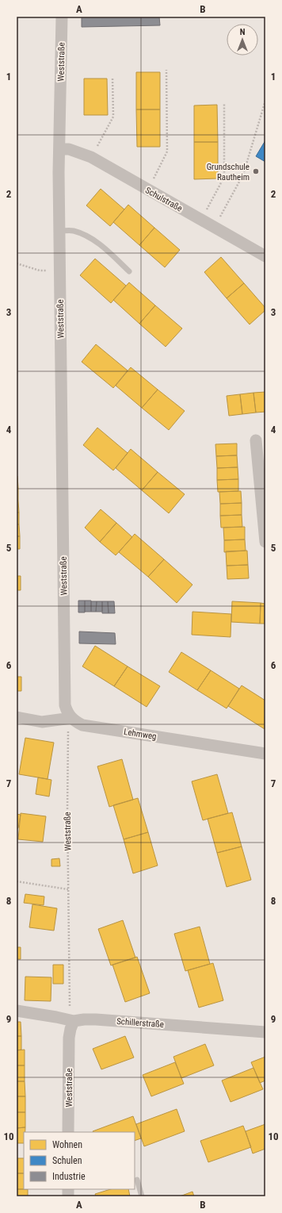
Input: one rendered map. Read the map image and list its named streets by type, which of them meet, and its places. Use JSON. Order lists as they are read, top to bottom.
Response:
{
  "streets": {
    "street": [
      "Weststraße",
      "Schulstraße",
      "Lehmweg",
      "Schillerstraße"
    ]
  },
  "crossings": [
    ["Weststraße", "Schulstraße"],
    ["Weststraße", "Lehmweg"],
    ["Weststraße", "Schillerstraße"]
  ],
  "places": ["Grundschule Rautheim"],
  "legend": ["Wohnen", "Schulen", "Industrie"],
  "north": "top",
  "grid": {
    "columns": ["A", "B"],
    "rows": [
      "1",
      "2",
      "3",
      "4",
      "5",
      "6",
      "7",
      "8",
      "9",
      "10"
    ]
  }
}
